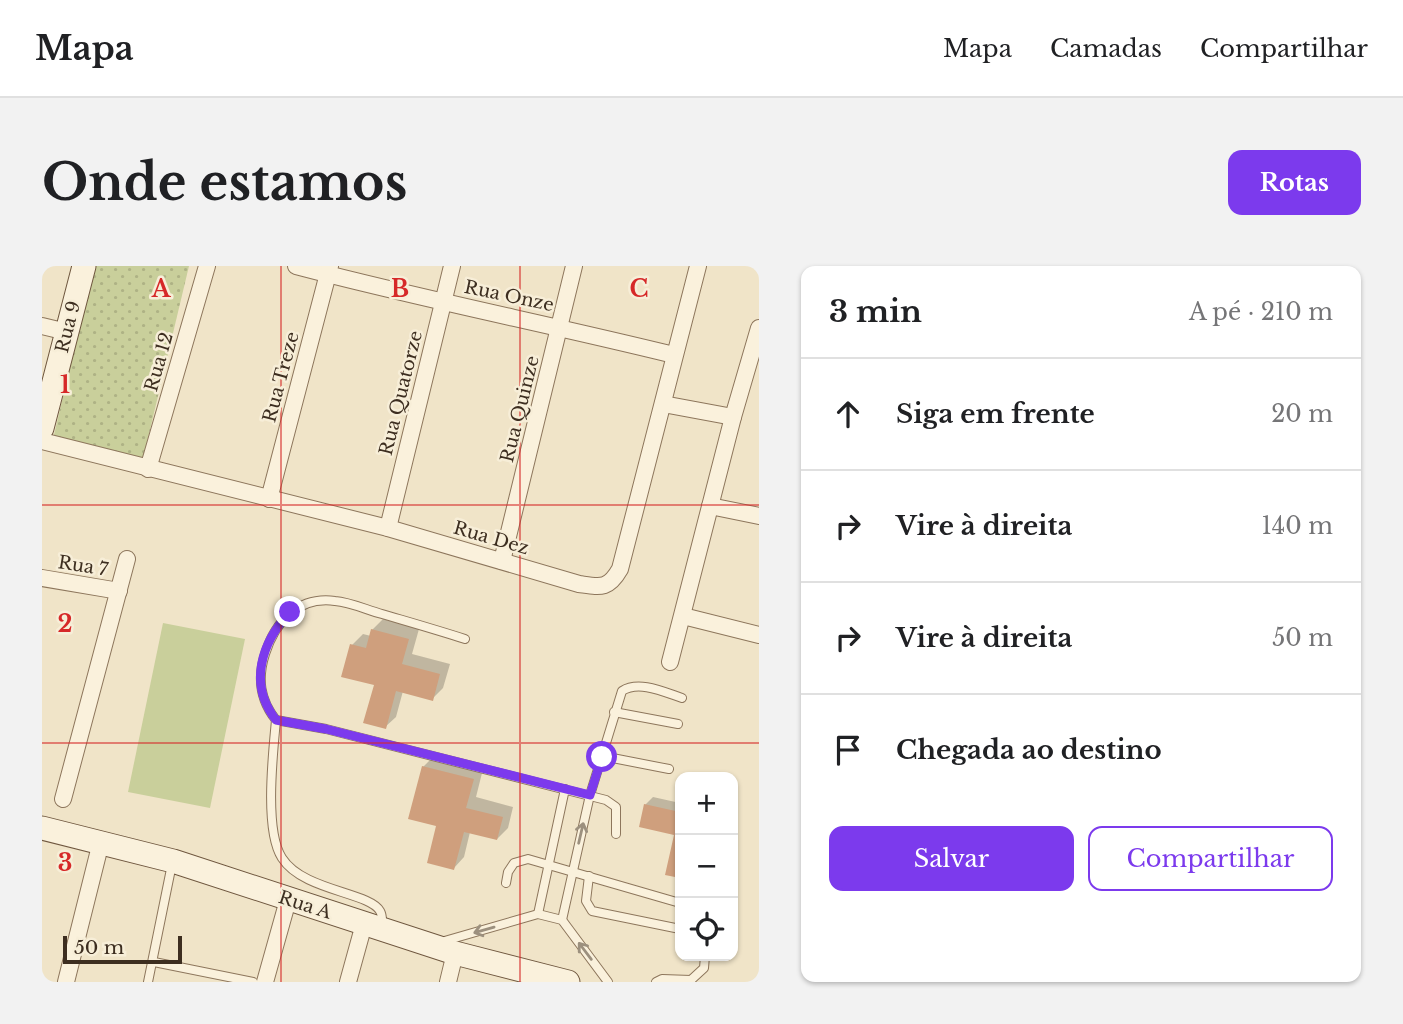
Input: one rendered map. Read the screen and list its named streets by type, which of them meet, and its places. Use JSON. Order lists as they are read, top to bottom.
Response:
{
  "streets": {
    "street": [
      "Rua Onze",
      "Rua 9",
      "Rua 12",
      "Rua Treze",
      "Rua Quatorze",
      "Rua Quinze",
      "Rua Dez",
      "Rua 7",
      "Rua A"
    ]
  },
  "crossings": [
    ["Rua Onze", "Rua Treze"],
    ["Rua Onze", "Rua Quatorze"],
    ["Rua Onze", "Rua Quinze"],
    ["Rua Onze", "Rua Dez"],
    ["Rua 12", "Rua Dez"],
    ["Rua Treze", "Rua Dez"],
    ["Rua Quatorze", "Rua Dez"],
    ["Rua Quinze", "Rua Dez"]
  ],
  "scale_bar": "50 m",
  "page": {
    "header": "Mapa",
    "nav": ["Mapa", "Camadas", "Compartilhar"],
    "buttons": [
      "Rotas",
      ["Salvar", "Compartilhar"]
    ],
    "title": "Onde estamos",
    "heading": ["3 min", "A pé · 210 m"],
    "list": [
      ["Siga em frente", "20 m"],
      ["Vire à direita", "140 m"],
      ["Vire à direita", "50 m"],
      "Chegada ao destino"
    ],
    "map_buttons": ["+", "−"],
    "scale": "50 m"
  },
  "grid": {
    "columns": ["A", "B", "C"],
    "rows": ["1", "2", "3"]
  }
}
